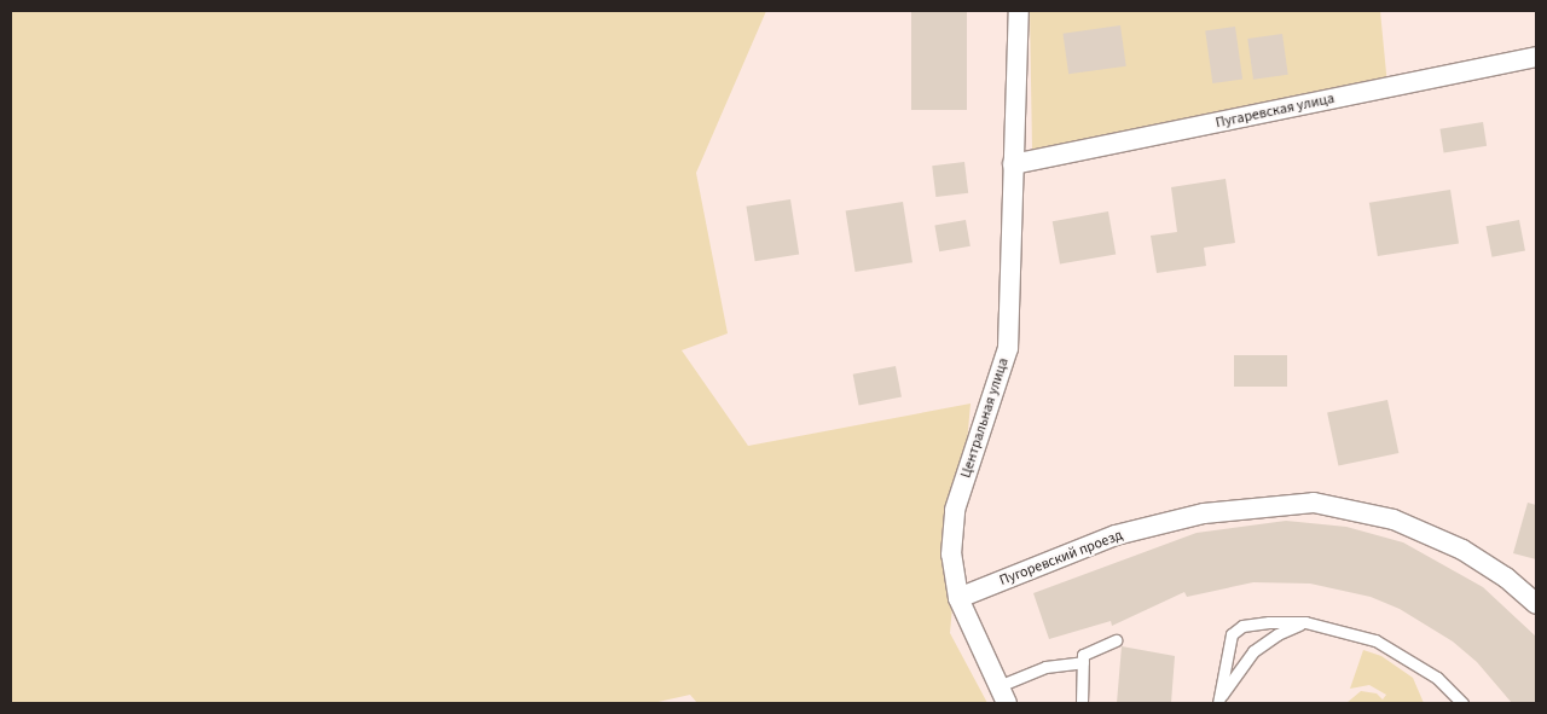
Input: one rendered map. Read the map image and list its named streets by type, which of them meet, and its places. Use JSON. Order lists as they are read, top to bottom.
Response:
{
  "streets": {
    "street": ["Пугаревская улица", "Центральная улица", "Пугоревский проезд"]
  },
  "crossings": [
    ["Пугаревская улица", "Центральная улица"],
    ["Центральная улица", "Пугоревский проезд"]
  ]
}
